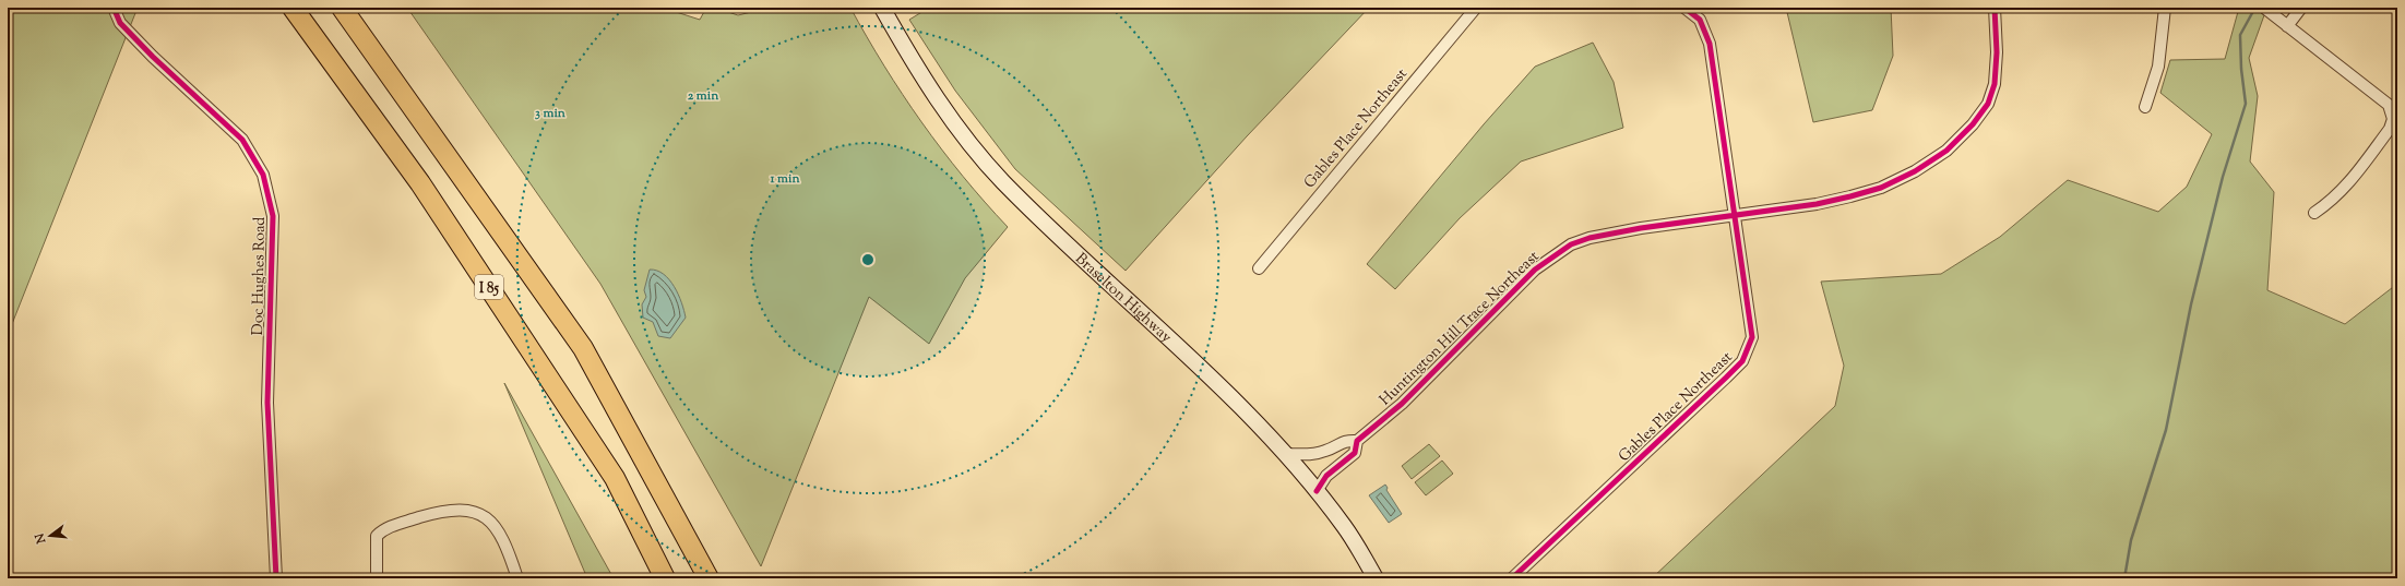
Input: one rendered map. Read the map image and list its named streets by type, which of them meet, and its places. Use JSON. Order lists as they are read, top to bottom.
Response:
{
  "streets": {
    "highway": ["I 85"],
    "main road": ["Braselton Highway"],
    "street": ["Gables Place Northeast", "Doc Hughes Road", "Huntington Hill Trace Northeast"]
  },
  "crossings": [
    ["Gables Place Northeast", "Huntington Hill Trace Northeast"],
    ["Braselton Highway", "Huntington Hill Trace Northeast"]
  ],
  "north": "left",
  "rings": ["2 min", "3 min", "1 min"]
}
